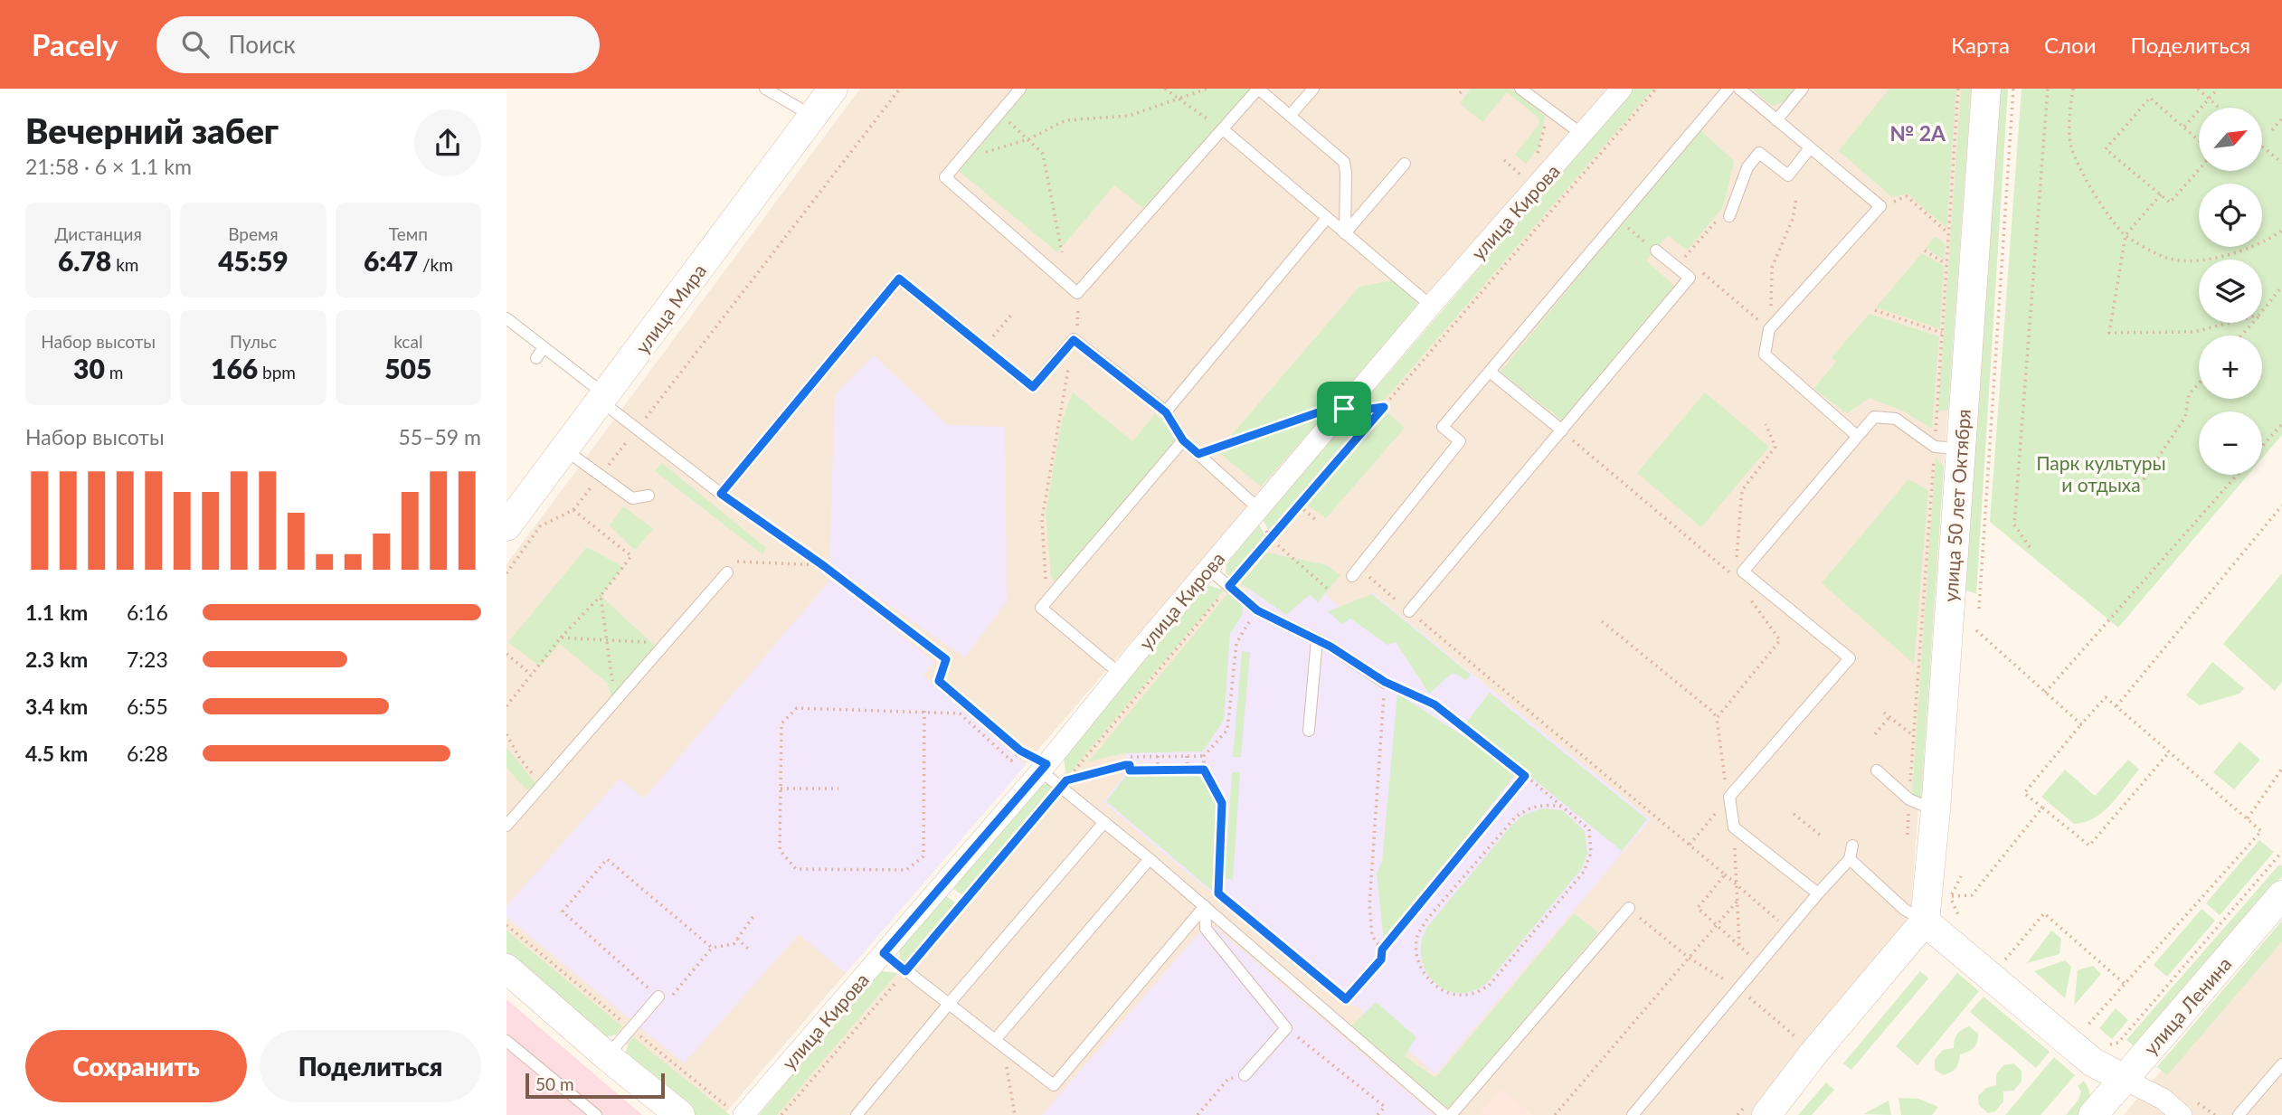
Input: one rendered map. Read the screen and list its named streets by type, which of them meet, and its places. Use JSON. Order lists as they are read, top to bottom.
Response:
{
  "streets": {
    "street": [
      "улица Кирова",
      "улица Мира",
      "улица 50 лет Октября",
      "улица Ленина"
    ]
  },
  "districts": ["№ 2А"],
  "parks": ["Парк культуры и отдыха"],
  "scale_bar": "50 m",
  "north": "top right",
  "page": {
    "header": "Pacely",
    "search": "Поиск",
    "nav": ["Карта", "Слои", "Поделиться"],
    "heading": ["Вечерний забег", "21:58 · 6 × 1.1 km"],
    "map_buttons": ["+", "−"],
    "stats": [
      ["Дистанция", "6.78 km"],
      ["Время", "45:59"],
      ["Темп", "6:47 /km"],
      ["Набор высоты", "30 m"],
      ["Пульс", "166 bpm"],
      ["kcal", "505"]
    ],
    "chart": ["Набор высоты", "55–59 m"],
    "list": [
      {
        "name": "1.1 km",
        "note": "6:16"
      },
      {
        "name": "2.3 km",
        "note": "7:23"
      },
      {
        "name": "3.4 km",
        "note": "6:55"
      },
      {
        "name": "4.5 km",
        "note": "6:28"
      }
    ],
    "buttons": ["Сохранить", "Поделиться"],
    "scale": "50 m"
  }
}
